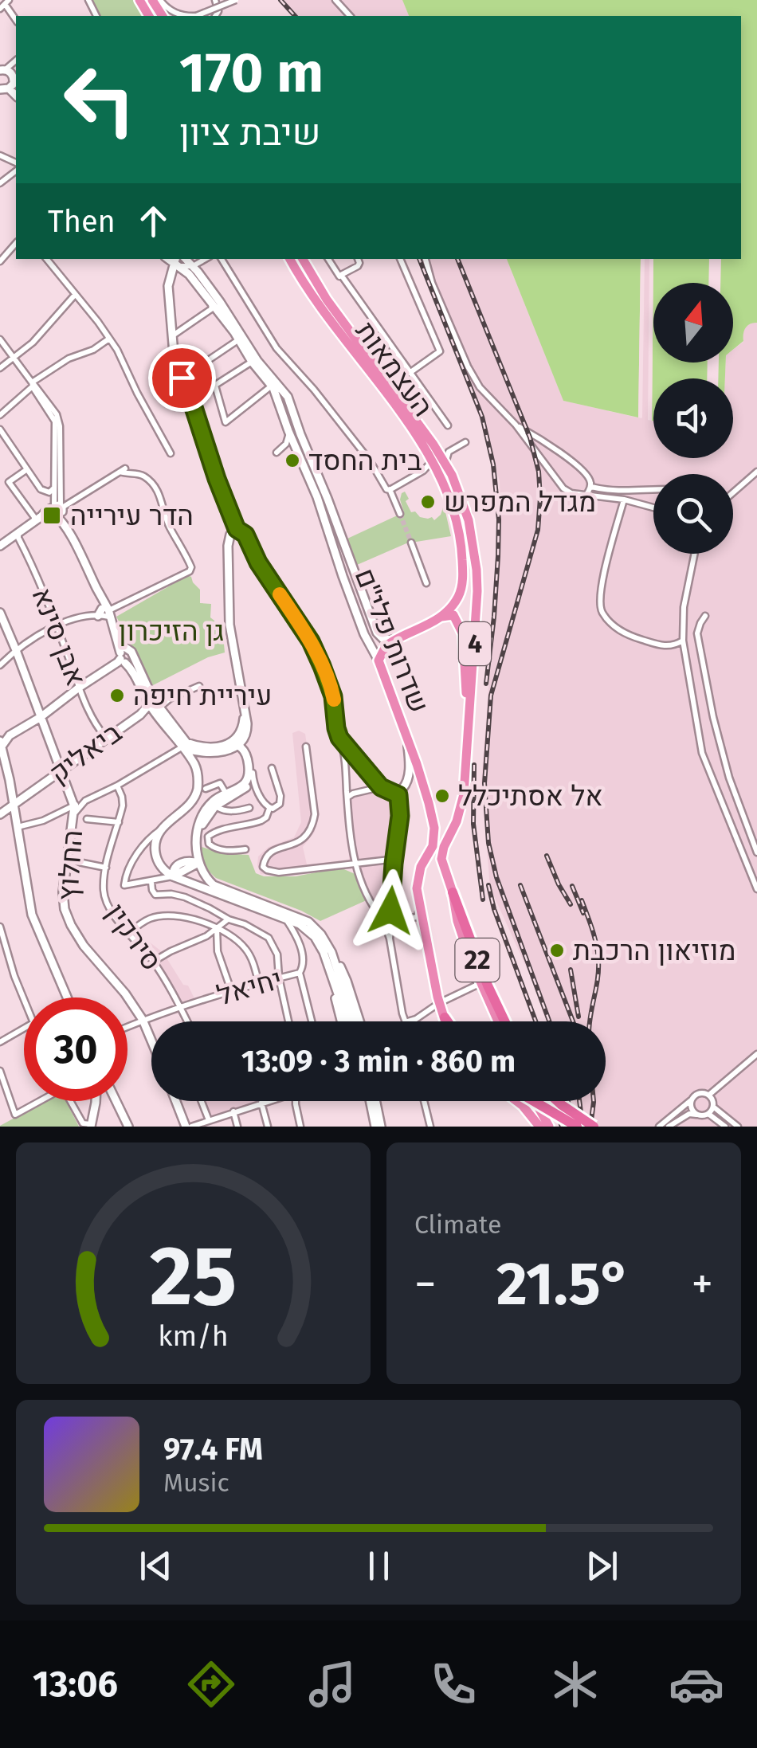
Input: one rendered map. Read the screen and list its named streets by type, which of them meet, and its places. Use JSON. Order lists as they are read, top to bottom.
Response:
{
  "streets": {
    "highway": [
      "העצמאות",
      "שדרות פלי\"ם",
      "4",
      "22"
    ],
    "street": [
      "אבן סינא",
      "ביאליק",
      "החלוץ",
      "סירקין",
      "יחיאל"
    ]
  },
  "crossings": [
    ["העצמאות", "שדרות פלי\"ם"],
    ["העצמאות", "4"],
    ["אבן סינא", "ביאליק"],
    ["שדרות פלי\"ם", "22"],
    ["4", "22"],
    ["ביאליק", "החלוץ"],
    ["החלוץ", "יחיאל"],
    ["סירקין", "יחיאל"]
  ],
  "parks": ["גן הזיכרון"],
  "places": {
    "other": [
      "בית החסד",
      "מגדל המפרש",
      "עיריית חיפה",
      "אל אסתיכלל",
      "מוזיאון הרכבת"
    ],
    "transit": ["הדר עירייה"]
  },
  "north": "top",
  "page": {
    "turn": ["170 m", "שיבת ציון"],
    "then": "Then",
    "limit": "30",
    "trip": "13:09 · 3 min · 860 m",
    "tile": "Climate",
    "heat": ["−", "21.5°", "+"],
    "song": ["97.4 FM", "Music"],
    "tabs": "13:06",
    "gauge": ["25", "km/h"]
  }
}
